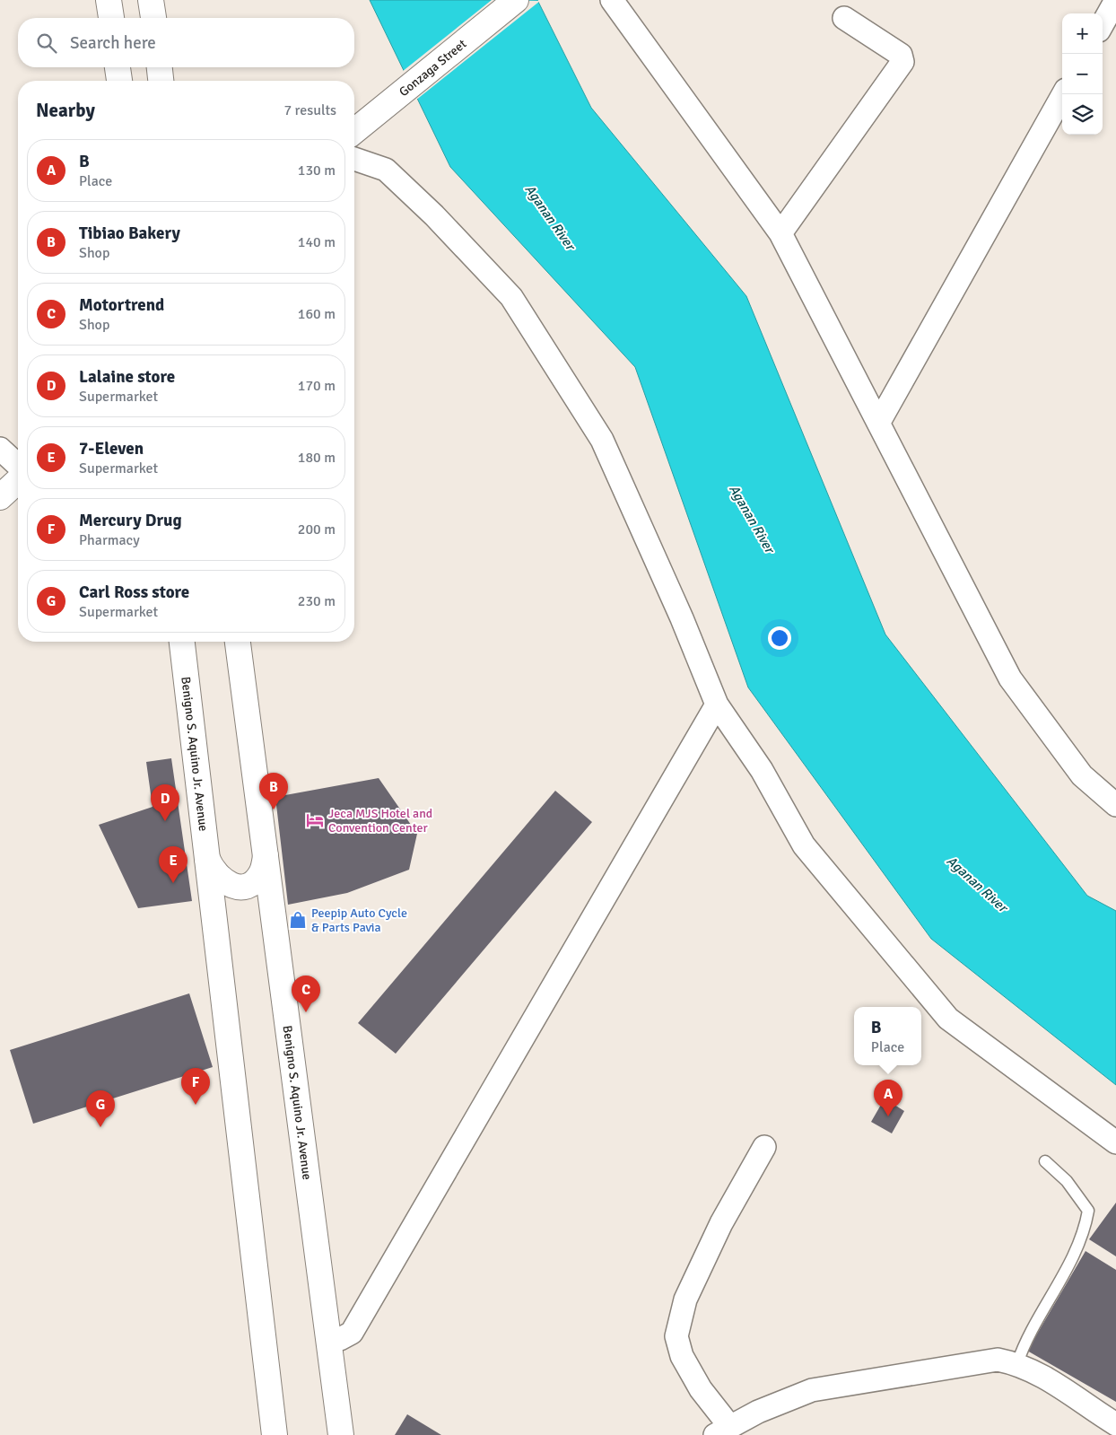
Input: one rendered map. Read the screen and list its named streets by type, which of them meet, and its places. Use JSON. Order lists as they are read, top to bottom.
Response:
{
  "streets": {
    "main road": ["Gonzaga Street", "Benigno S. Aquino Jr. Avenue"]
  },
  "water": ["Aganan River"],
  "places": {
    "hotel": ["Jeca MJS Hotel and Convention Center"],
    "shop": ["Peepip Auto Cycle & Parts Pavia"]
  },
  "page": {
    "map_buttons": ["+", "−"],
    "search": "Search here",
    "heading": ["Nearby", "7 results"],
    "list": [
      {
        "mark": "A",
        "name": "B",
        "note": "Place",
        "value": "130 m"
      },
      {
        "mark": "B",
        "name": "Tibiao Bakery",
        "note": "Shop",
        "value": "140 m"
      },
      {
        "mark": "C",
        "name": "Motortrend",
        "note": "Shop",
        "value": "160 m"
      },
      {
        "mark": "D",
        "name": "Lalaine store",
        "note": "Supermarket",
        "value": "170 m"
      },
      {
        "mark": "E",
        "name": "7-Eleven",
        "note": "Supermarket",
        "value": "180 m"
      },
      {
        "mark": "F",
        "name": "Mercury Drug",
        "note": "Pharmacy",
        "value": "200 m"
      },
      {
        "mark": "G",
        "name": "Carl Ross store",
        "note": "Supermarket",
        "value": "230 m"
      }
    ],
    "pins": [
      "B",
      "D",
      "E",
      "C",
      "F",
      "A",
      "G"
    ],
    "popup": ["B", "Place"]
  }
}
